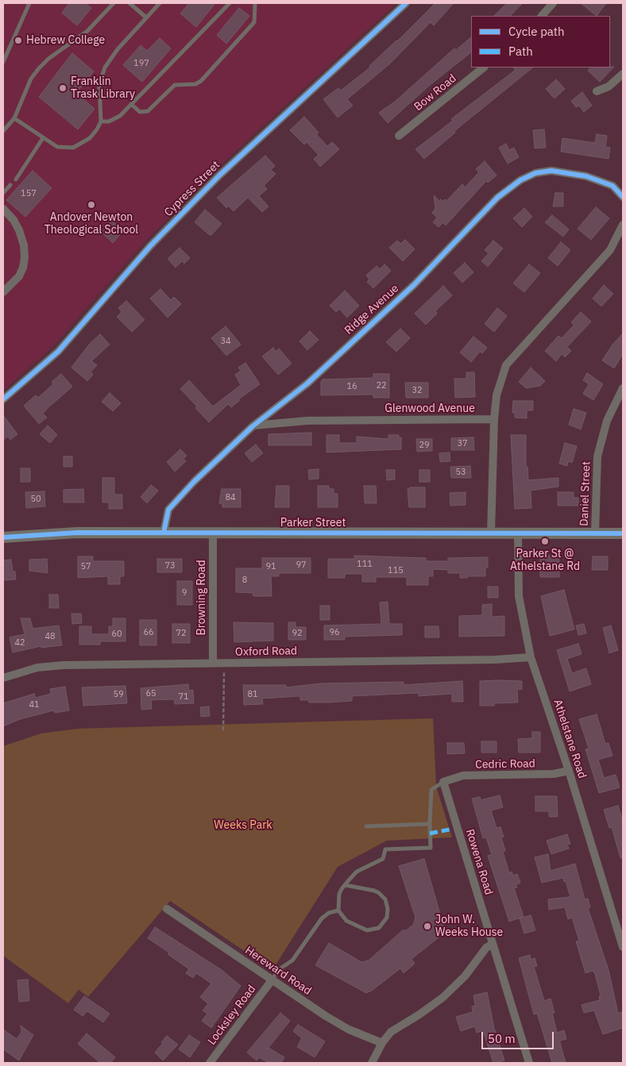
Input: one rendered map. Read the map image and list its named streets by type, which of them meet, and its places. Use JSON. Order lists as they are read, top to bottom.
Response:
{
  "streets": {
    "main road": ["Parker Street"],
    "street": [
      "Bow Road",
      "Cypress Street",
      "Ridge Avenue",
      "Glenwood Avenue",
      "Daniel Street",
      "Browning Road",
      "Oxford Road",
      "Athelstane Road",
      "Cedric Road",
      "Rowena Road",
      "Hereward Road",
      "Locksley Road"
    ]
  },
  "crossings": [
    ["Ridge Avenue", "Glenwood Avenue"],
    ["Ridge Avenue", "Parker Street"],
    ["Daniel Street", "Parker Street"],
    ["Parker Street", "Browning Road"],
    ["Parker Street", "Athelstane Road"],
    ["Browning Road", "Oxford Road"],
    ["Oxford Road", "Athelstane Road"],
    ["Athelstane Road", "Cedric Road"],
    ["Cedric Road", "Rowena Road"],
    ["Hereward Road", "Locksley Road"]
  ],
  "parks": ["Weeks Park"],
  "places": [
    "Hebrew College",
    "Franklin Trask Library",
    "Andover Newton Theological School",
    "Parker St @ Athelstane Rd",
    "John W. Weeks House"
  ],
  "house_numbers": [
    "197",
    "157",
    "34",
    "22",
    "16",
    "32",
    "37",
    "29",
    "53",
    "84",
    "50",
    "111",
    "97",
    "73",
    "57",
    "91",
    "115",
    "8",
    "9",
    "66",
    "96",
    "72",
    "92",
    "60",
    "48",
    "42",
    "65",
    "59",
    "81",
    "71",
    "41"
  ],
  "legend": ["Cycle path", "Path"],
  "scale_bar": "50 m"
}
